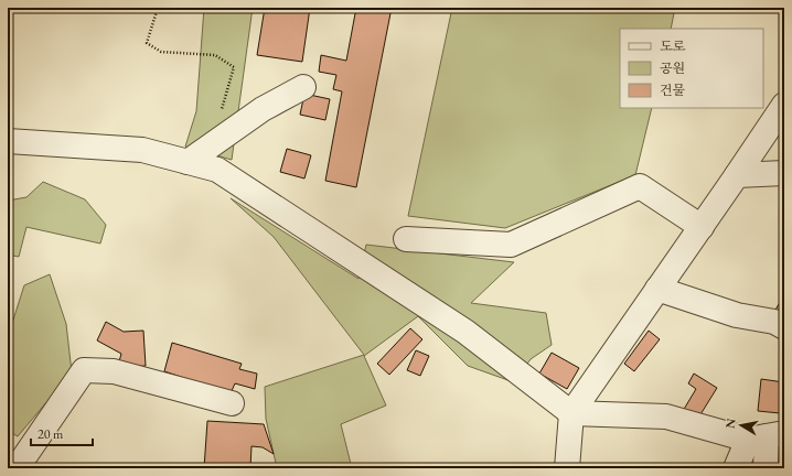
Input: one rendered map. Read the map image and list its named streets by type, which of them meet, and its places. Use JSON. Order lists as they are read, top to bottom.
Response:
{
  "legend": ["도로", "공원", "건물"],
  "scale_bar": "20 m",
  "north": "left"
}
